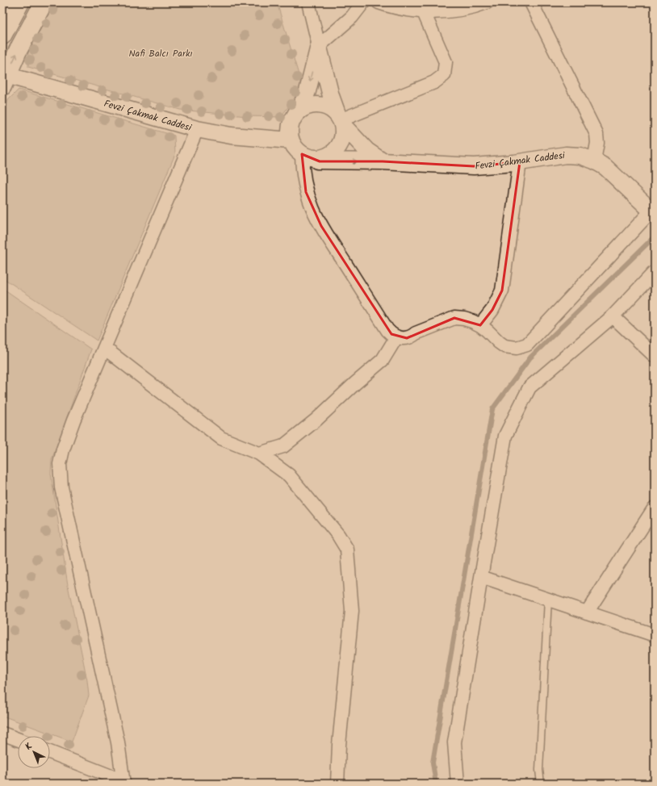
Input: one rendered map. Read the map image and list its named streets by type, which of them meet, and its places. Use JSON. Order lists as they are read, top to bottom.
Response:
{
  "streets": {
    "street": ["Fevzi Çakmak Caddesi"]
  },
  "parks": ["Nafi Balcı Parkı"],
  "north": "top left"
}
